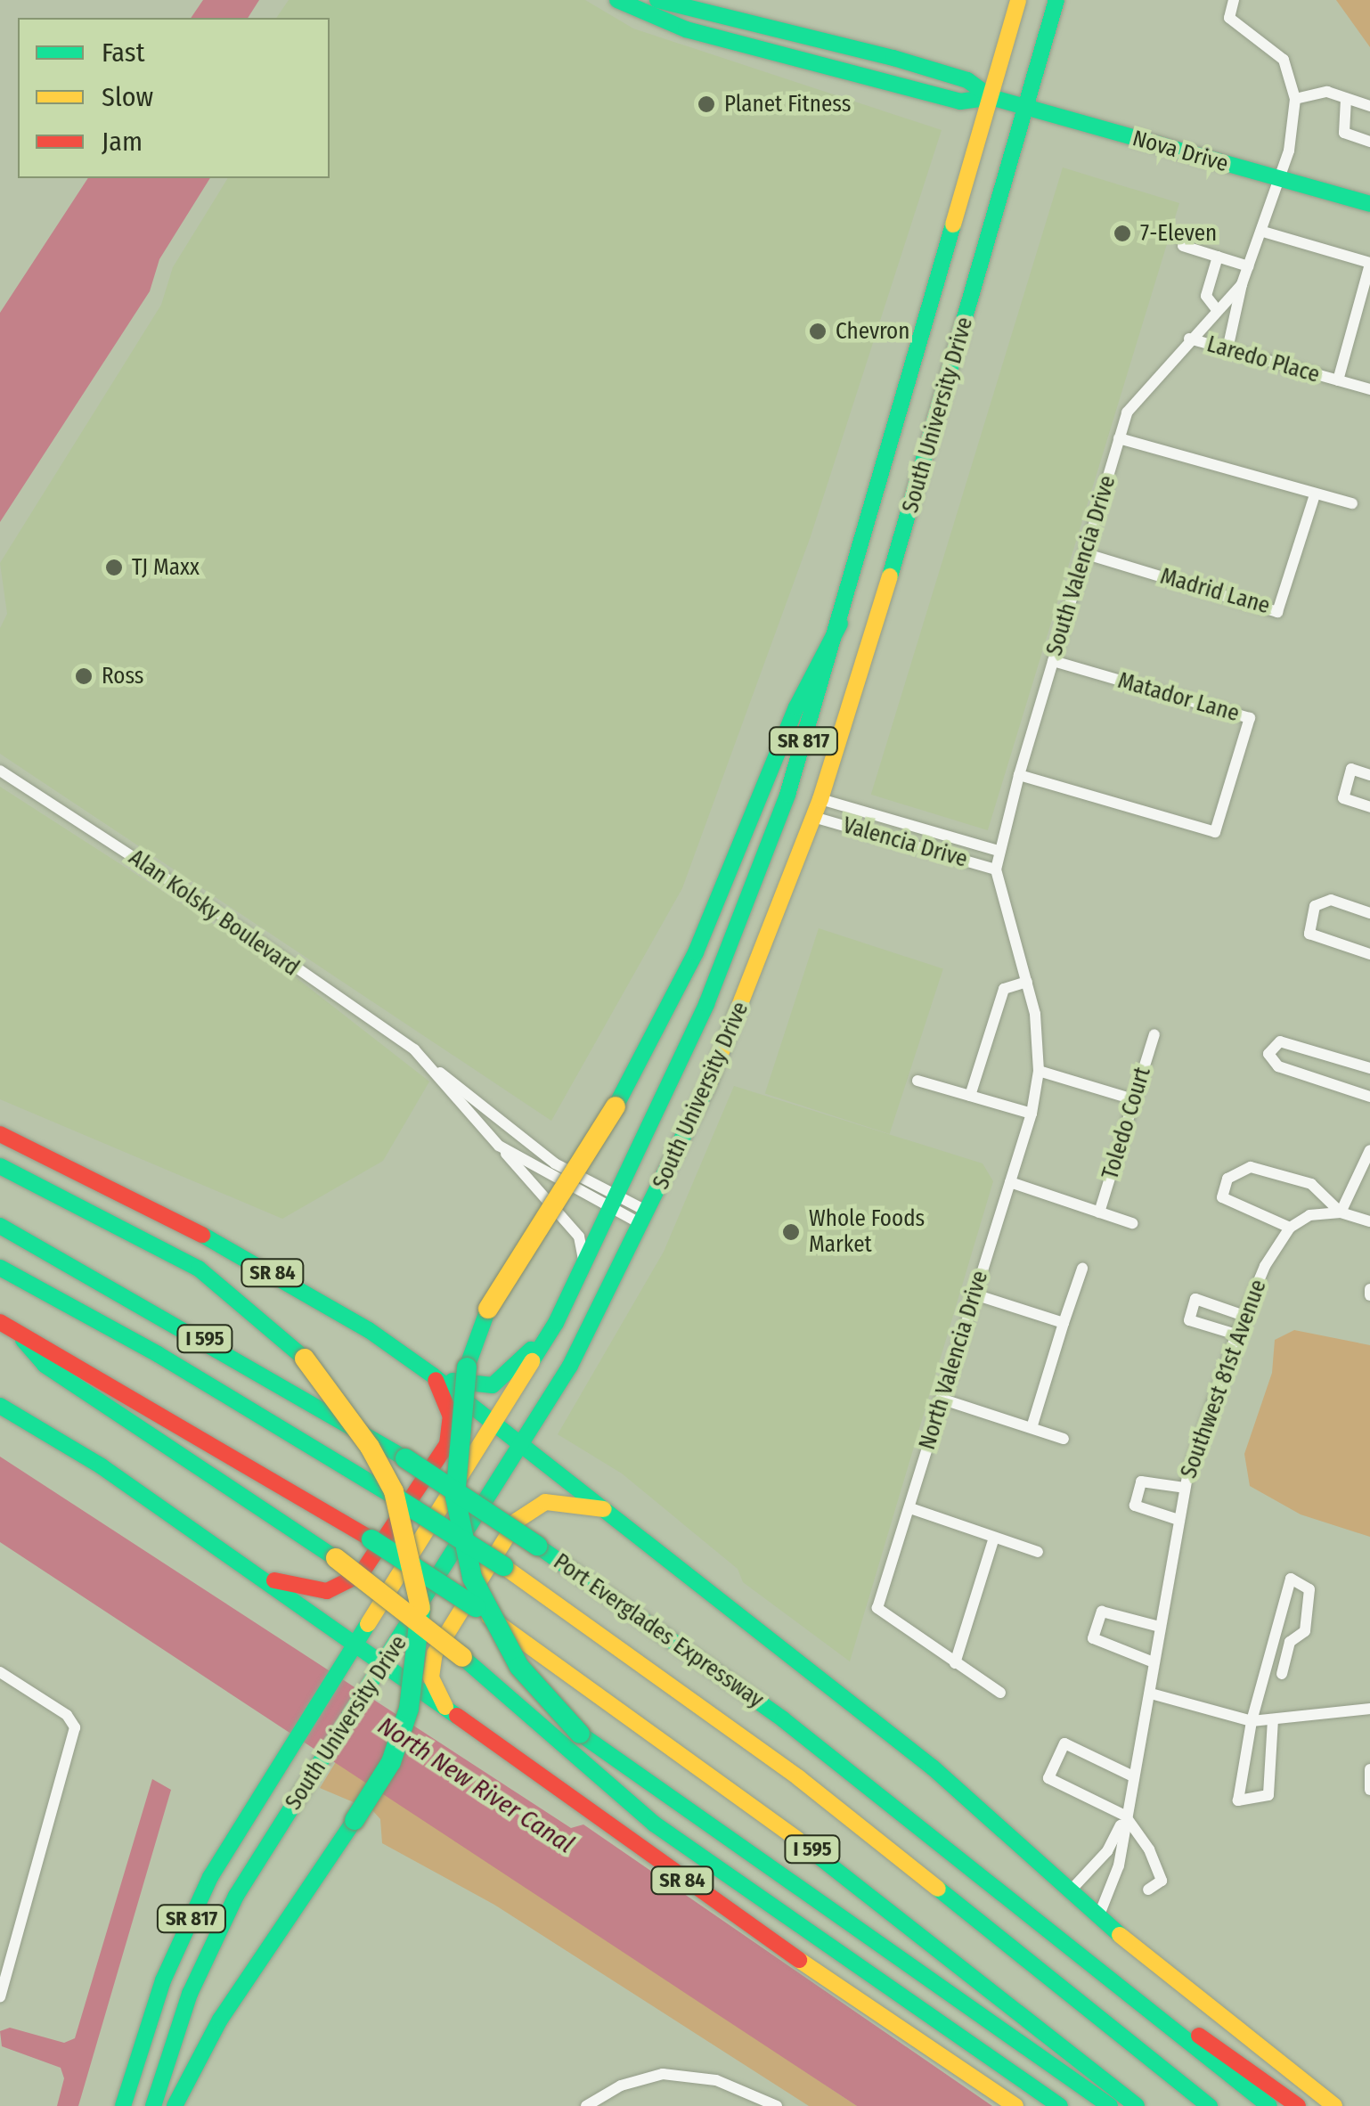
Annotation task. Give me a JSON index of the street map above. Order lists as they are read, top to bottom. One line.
{"streets":{"main road":["Nova Drive","South University Drive","SR 817","SR 84","I 595","Port Everglades Expressway"],"street":["Laredo Place","South Valencia Drive","Madrid Lane","Matador Lane","Valencia Drive","Alan Kolsky Boulevard","Toledo Court","North Valencia Drive","Southwest 81st Avenue"]},"crossings":[["Nova Drive","South University Drive"],["Nova Drive","South Valencia Drive"],["Laredo Place","South Valencia Drive"],["South University Drive","Valencia Drive"],["South University Drive","Alan Kolsky Boulevard"],["South University Drive","SR 84"],["South Valencia Drive","Madrid Lane"],["South Valencia Drive","Matador Lane"],["South Valencia Drive","Valencia Drive"],["South Valencia Drive","North Valencia Drive"],["Valencia Drive","North Valencia Drive"],["SR 84","Southwest 81st Avenue"]],"water":["North New River Canal"],"places":["Planet Fitness","7-Eleven","Chevron","TJ Maxx","Ross","Whole Foods Market"],"legend":["Fast","Slow","Jam"]}
